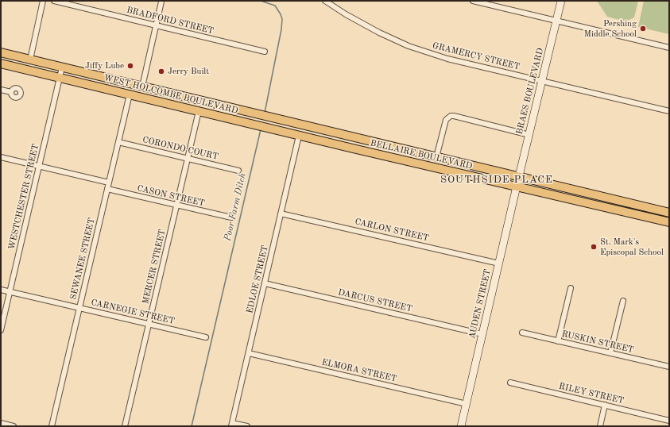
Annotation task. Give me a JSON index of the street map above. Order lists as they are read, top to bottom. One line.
{"streets":{"main road":["WEST HOLCOMBE BOULEVARD","BELLAIRE BOULEVARD"],"street":["BRADFORD STREET","GRAMERCY STREET","BRAES BOULEVARD","CORONDO COURT","CASON STREET","WESTCHESTER STREET","CARLON STREET","SEWANEE STREET","MERCER STREET","EDLOE STREET","DARCUS STREET","AUDEN STREET","CARNEGIE STREET","RUSKIN STREET","ELMORA STREET","RILEY STREET"]},"crossings":[["GRAMERCY STREET","BRAES BOULEVARD"],["BRAES BOULEVARD","BELLAIRE BOULEVARD"],["BRAES BOULEVARD","AUDEN STREET"],["WEST HOLCOMBE BOULEVARD","BELLAIRE BOULEVARD"],["WEST HOLCOMBE BOULEVARD","WESTCHESTER STREET"],["WEST HOLCOMBE BOULEVARD","SEWANEE STREET"],["WEST HOLCOMBE BOULEVARD","MERCER STREET"],["WEST HOLCOMBE BOULEVARD","EDLOE STREET"],["CORONDO COURT","SEWANEE STREET"],["CORONDO COURT","MERCER STREET"],["BELLAIRE BOULEVARD","EDLOE STREET"],["BELLAIRE BOULEVARD","AUDEN STREET"],["CASON STREET","SEWANEE STREET"],["CASON STREET","MERCER STREET"],["WESTCHESTER STREET","CARNEGIE STREET"],["CARLON STREET","EDLOE STREET"],["CARLON STREET","AUDEN STREET"],["SEWANEE STREET","CARNEGIE STREET"],["MERCER STREET","CARNEGIE STREET"],["EDLOE STREET","DARCUS STREET"],["EDLOE STREET","ELMORA STREET"],["DARCUS STREET","AUDEN STREET"],["AUDEN STREET","ELMORA STREET"]],"districts":["SOUTHSIDE PLACE"],"water":["Poor Farm Ditch"],"places":["Pershing Middle School","Jiffy Lube","Jerry Built","St. Mark's Episcopal School"]}
